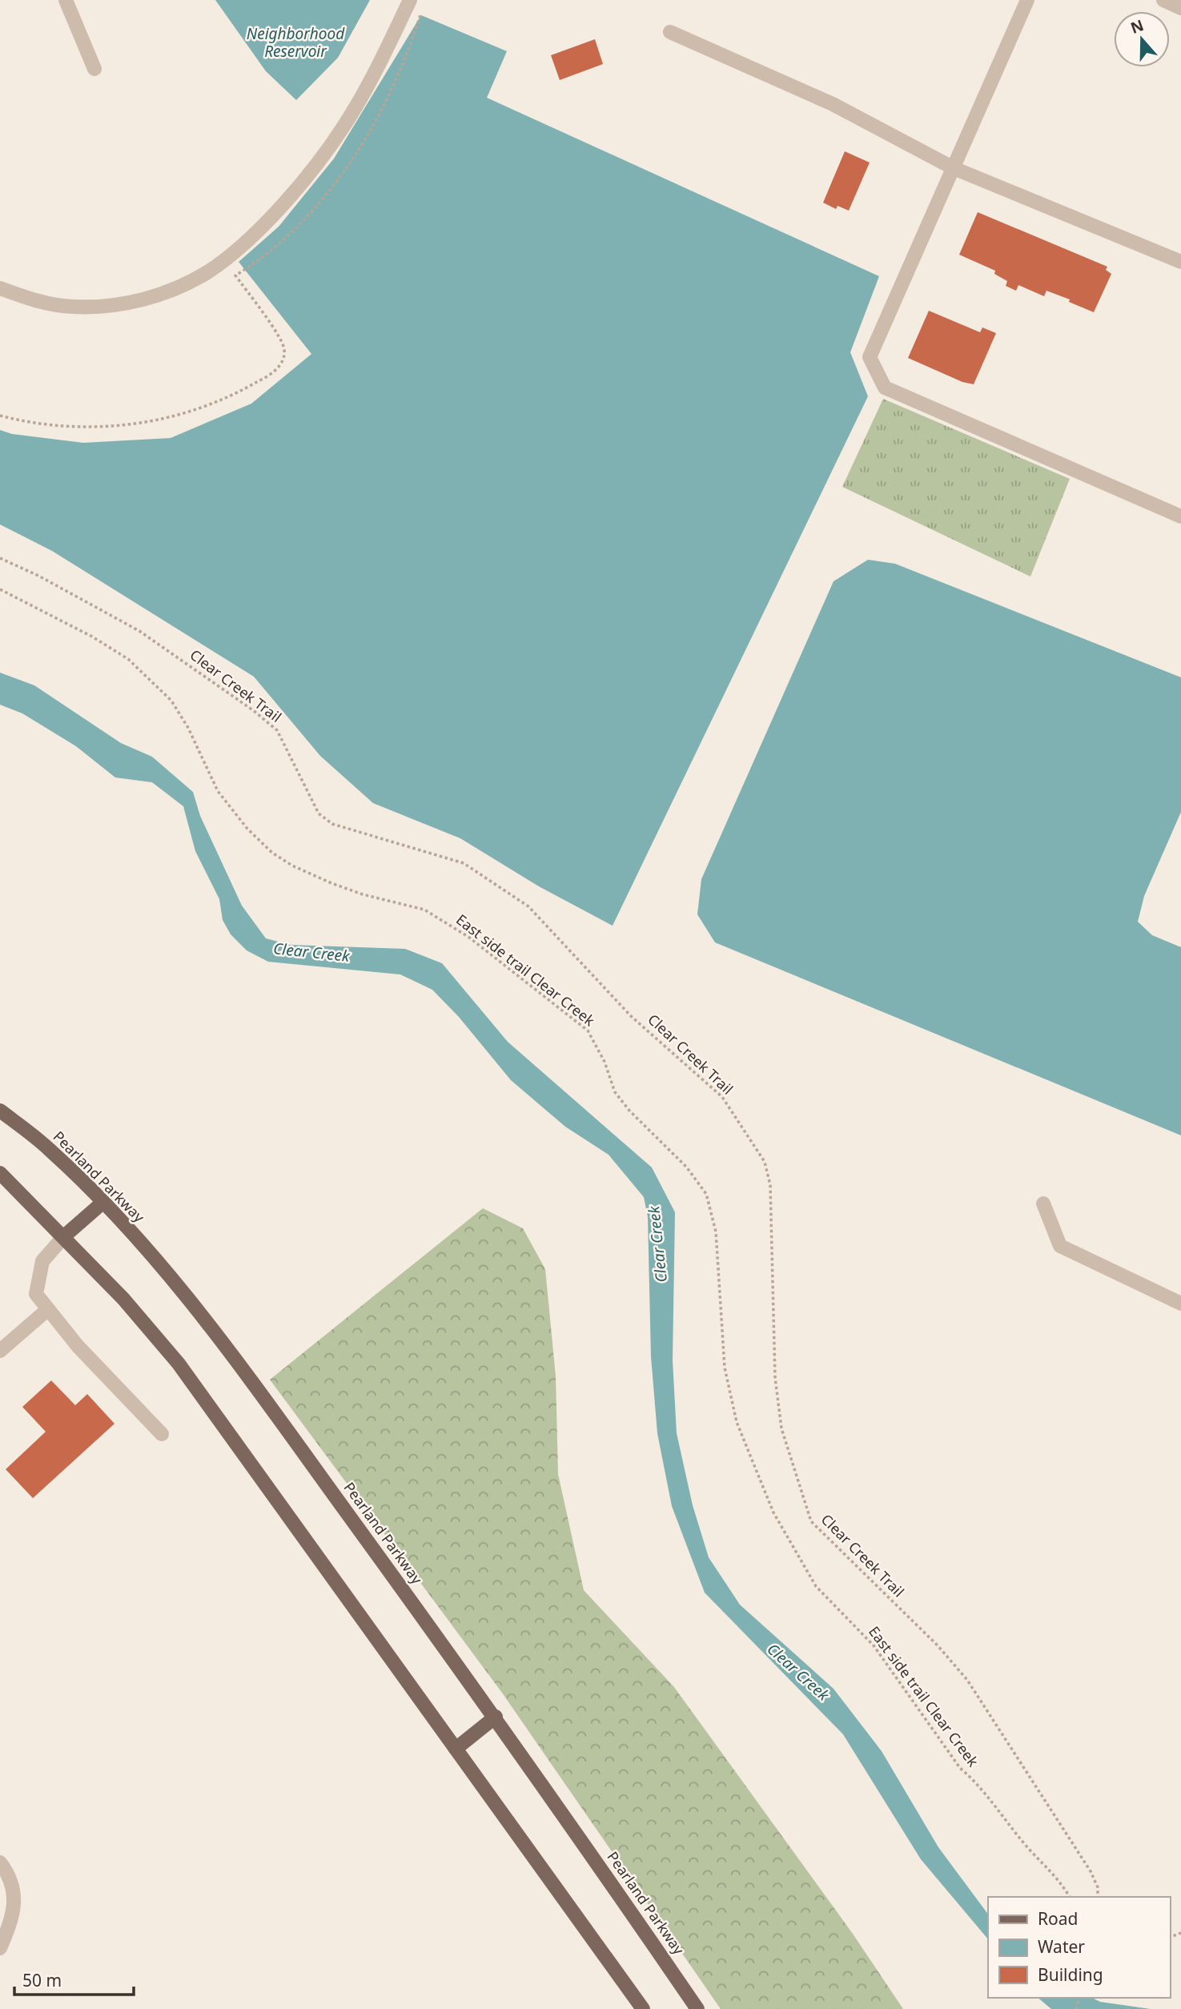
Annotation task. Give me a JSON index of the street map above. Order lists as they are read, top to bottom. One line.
{"streets":{"main road":["Pearland Parkway"],"path":["Clear Creek Trail","East side trail Clear Creek"]},"water":["Neighborhood Reservoir","Clear Creek"],"legend":["Road","Water","Building"],"scale_bar":"50 m","north":"top"}
